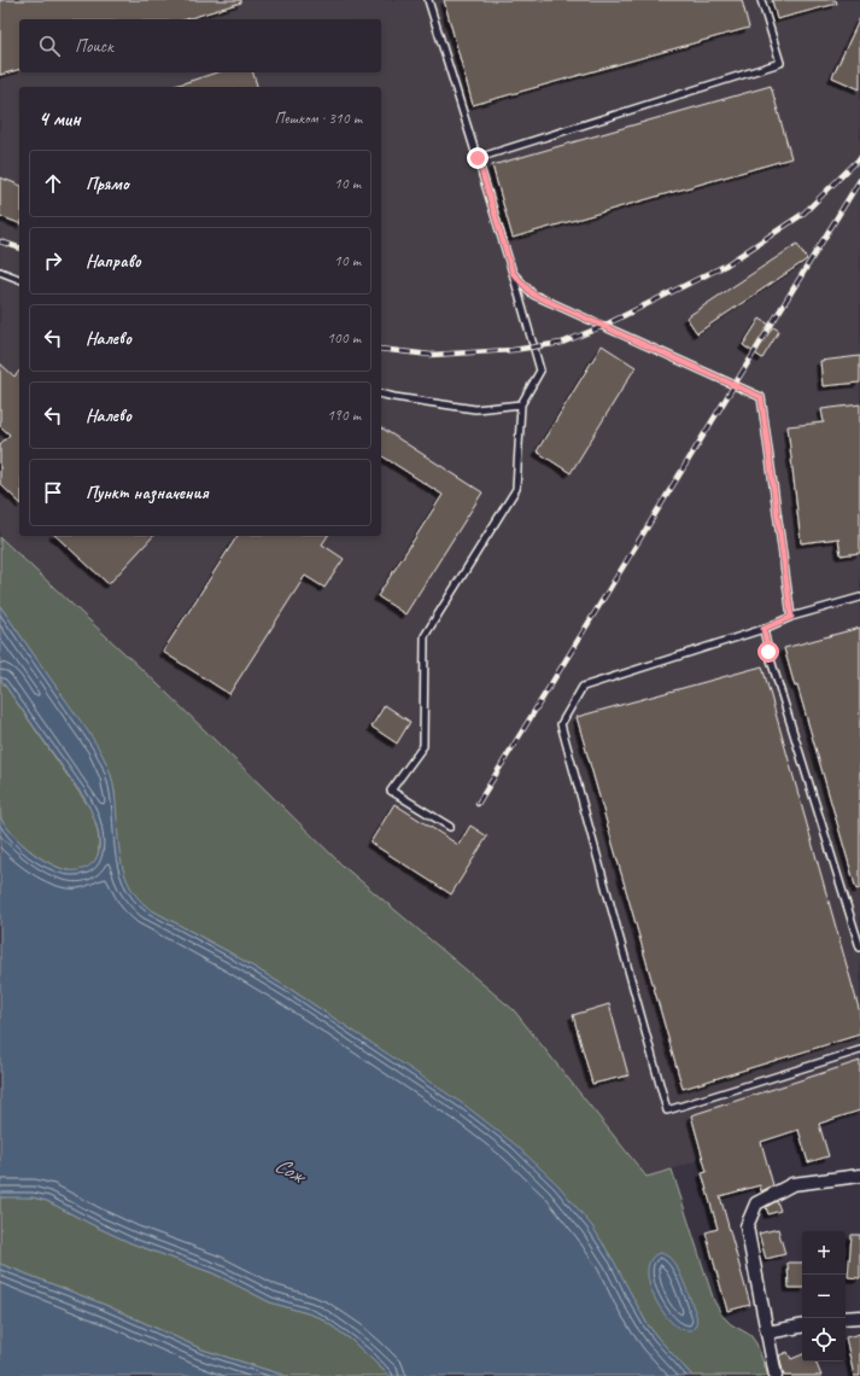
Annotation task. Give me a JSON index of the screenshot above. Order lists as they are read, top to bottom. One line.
{"water":["Сож"],"page":{"search":"Поиск","heading":["4 мин","Пешком · 310 m"],"list":[["Прямо","10 m"],["Направо","10 m"],["Налево","100 m"],["Налево","190 m"],"Пункт назначения"],"map_buttons":["+","−"]}}
